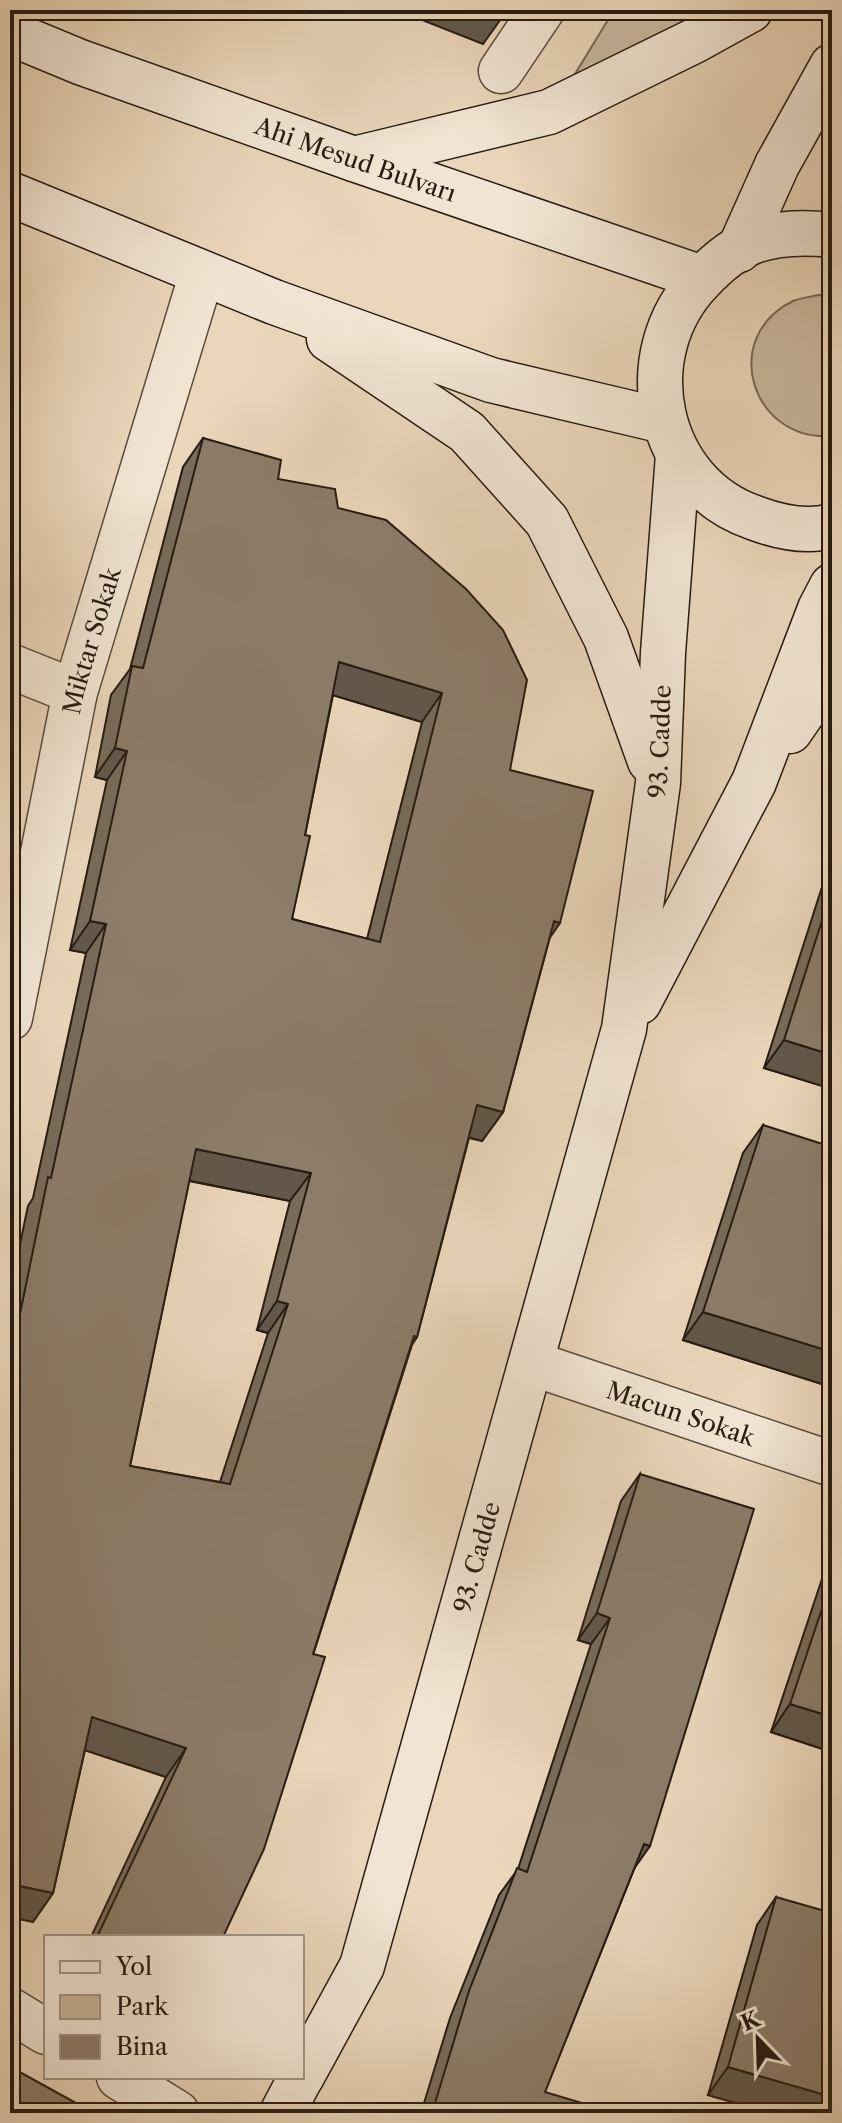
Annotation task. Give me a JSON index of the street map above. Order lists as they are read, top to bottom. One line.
{"streets":{"main road":["Ahi Mesud Bulvarı","Miktar Sokak","93. Cadde","Macun Sokak"]},"crossings":[["Ahi Mesud Bulvarı","93. Cadde"],["93. Cadde","Macun Sokak"]],"legend":["Yol","Park","Bina"],"north":"top left"}
